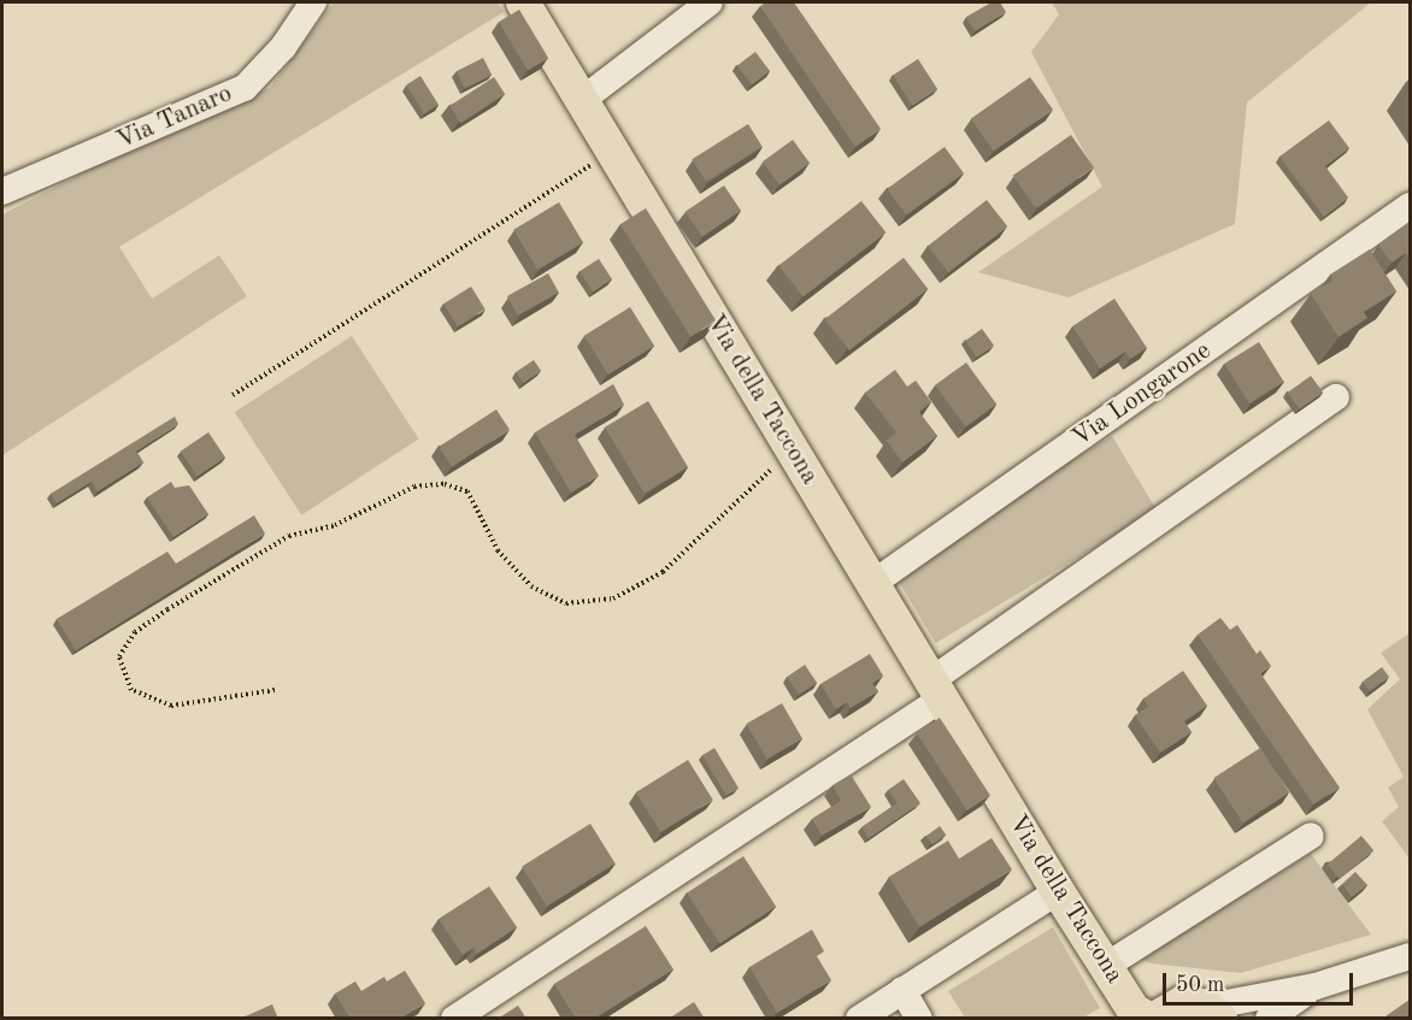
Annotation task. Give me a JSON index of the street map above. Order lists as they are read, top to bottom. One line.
{"streets":{"main road":["Via della Taccona"],"street":["Via Tanaro","Via Longarone"]},"crossings":[["Via Longarone","Via della Taccona"]],"scale_bar":"50 m"}
